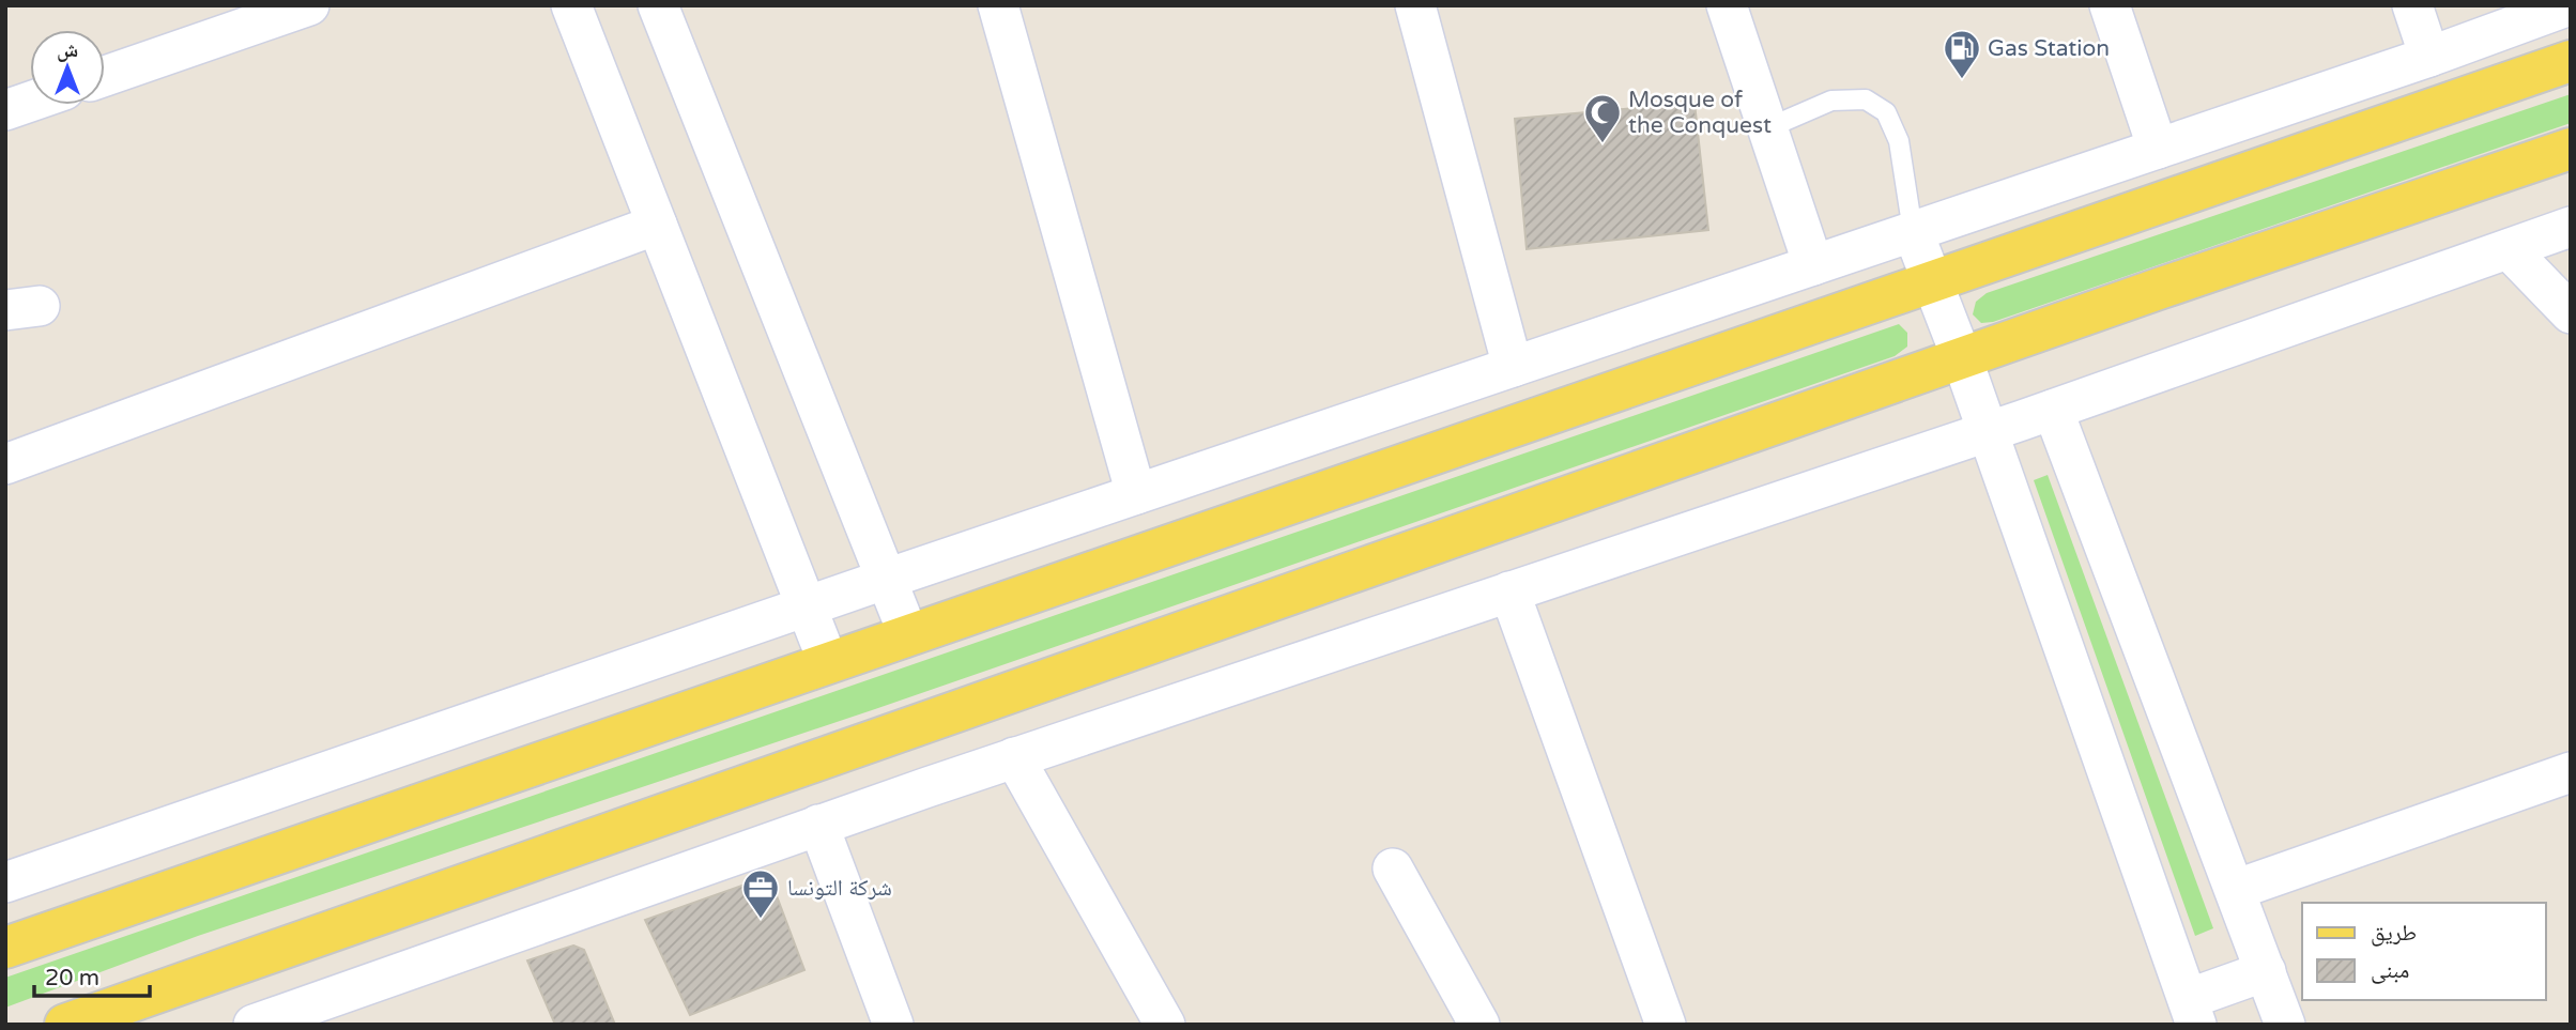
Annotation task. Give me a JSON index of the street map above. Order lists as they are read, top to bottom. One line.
{"places":{"fuel station":["Gas Station"],"mosque":["Mosque of the Conquest"],"office":["شركة التونسا"]},"legend":["طريق","مبنى"],"scale_bar":"20 m","north":"top"}
